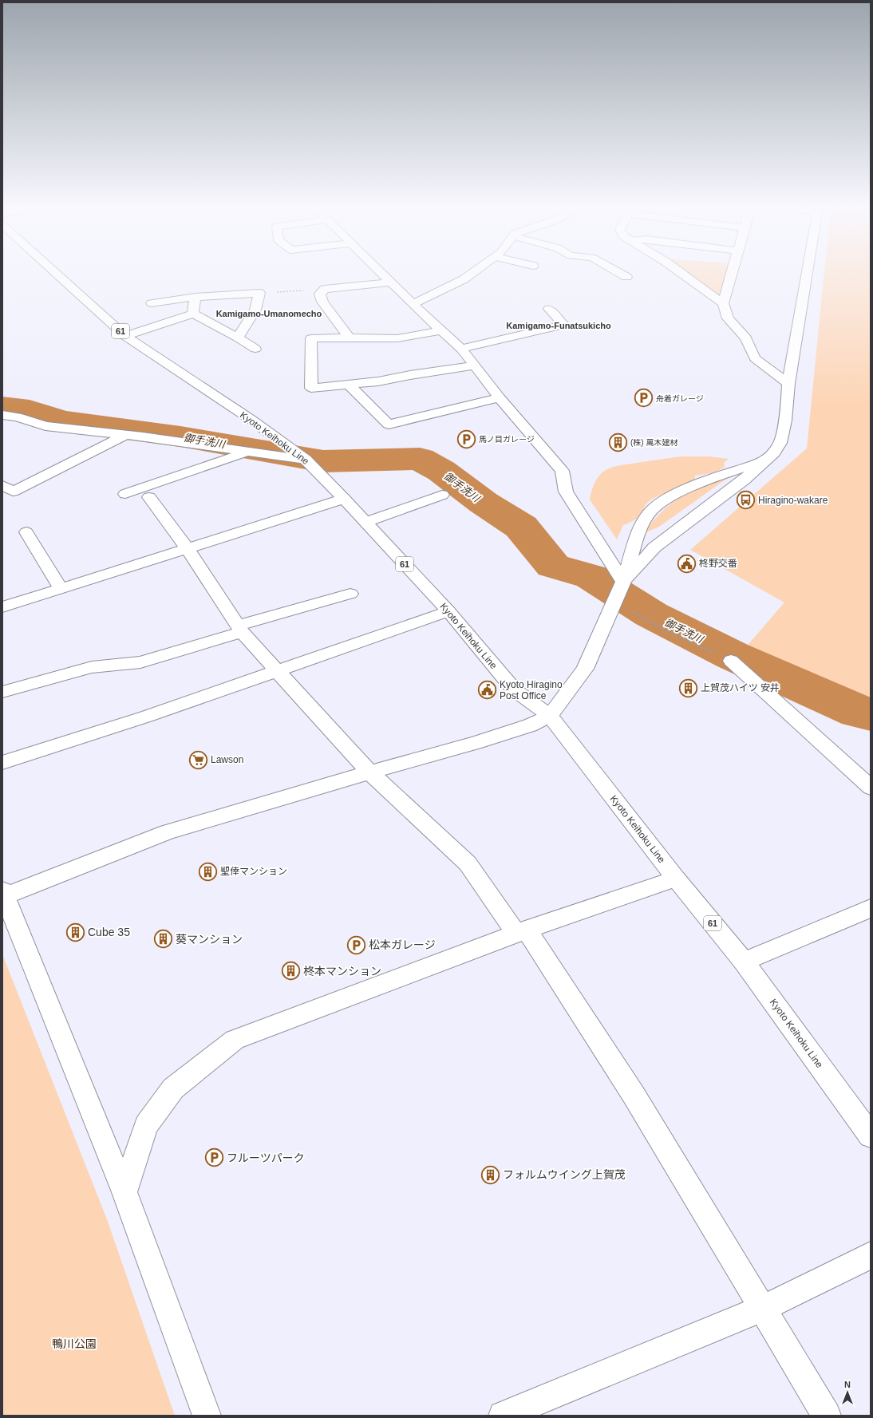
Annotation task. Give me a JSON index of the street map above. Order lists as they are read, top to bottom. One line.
{"streets":{"street":["61","Kyoto Keihoku Line"]},"districts":["Kamigamo-Umanomecho","Kamigamo-Funatsukicho"],"water":["御手洗川"],"parks":["鴨川公園"],"places":{"parking":["舟着ガレージ","馬ノ目ガレージ","松本ガレージ","フルーツパーク"],"building":["(株) 萬木建材","上賀茂ハイツ 安井","聖倖マンション","Cube 35","葵マンション","柊本マンション","フォルムウイング上賀茂"],"bus stop":["Hiragino-wakare"],"public building":["柊野交番","Kyoto Hiragino Post Office"],"supermarket":["Lawson"]},"north":"top"}
